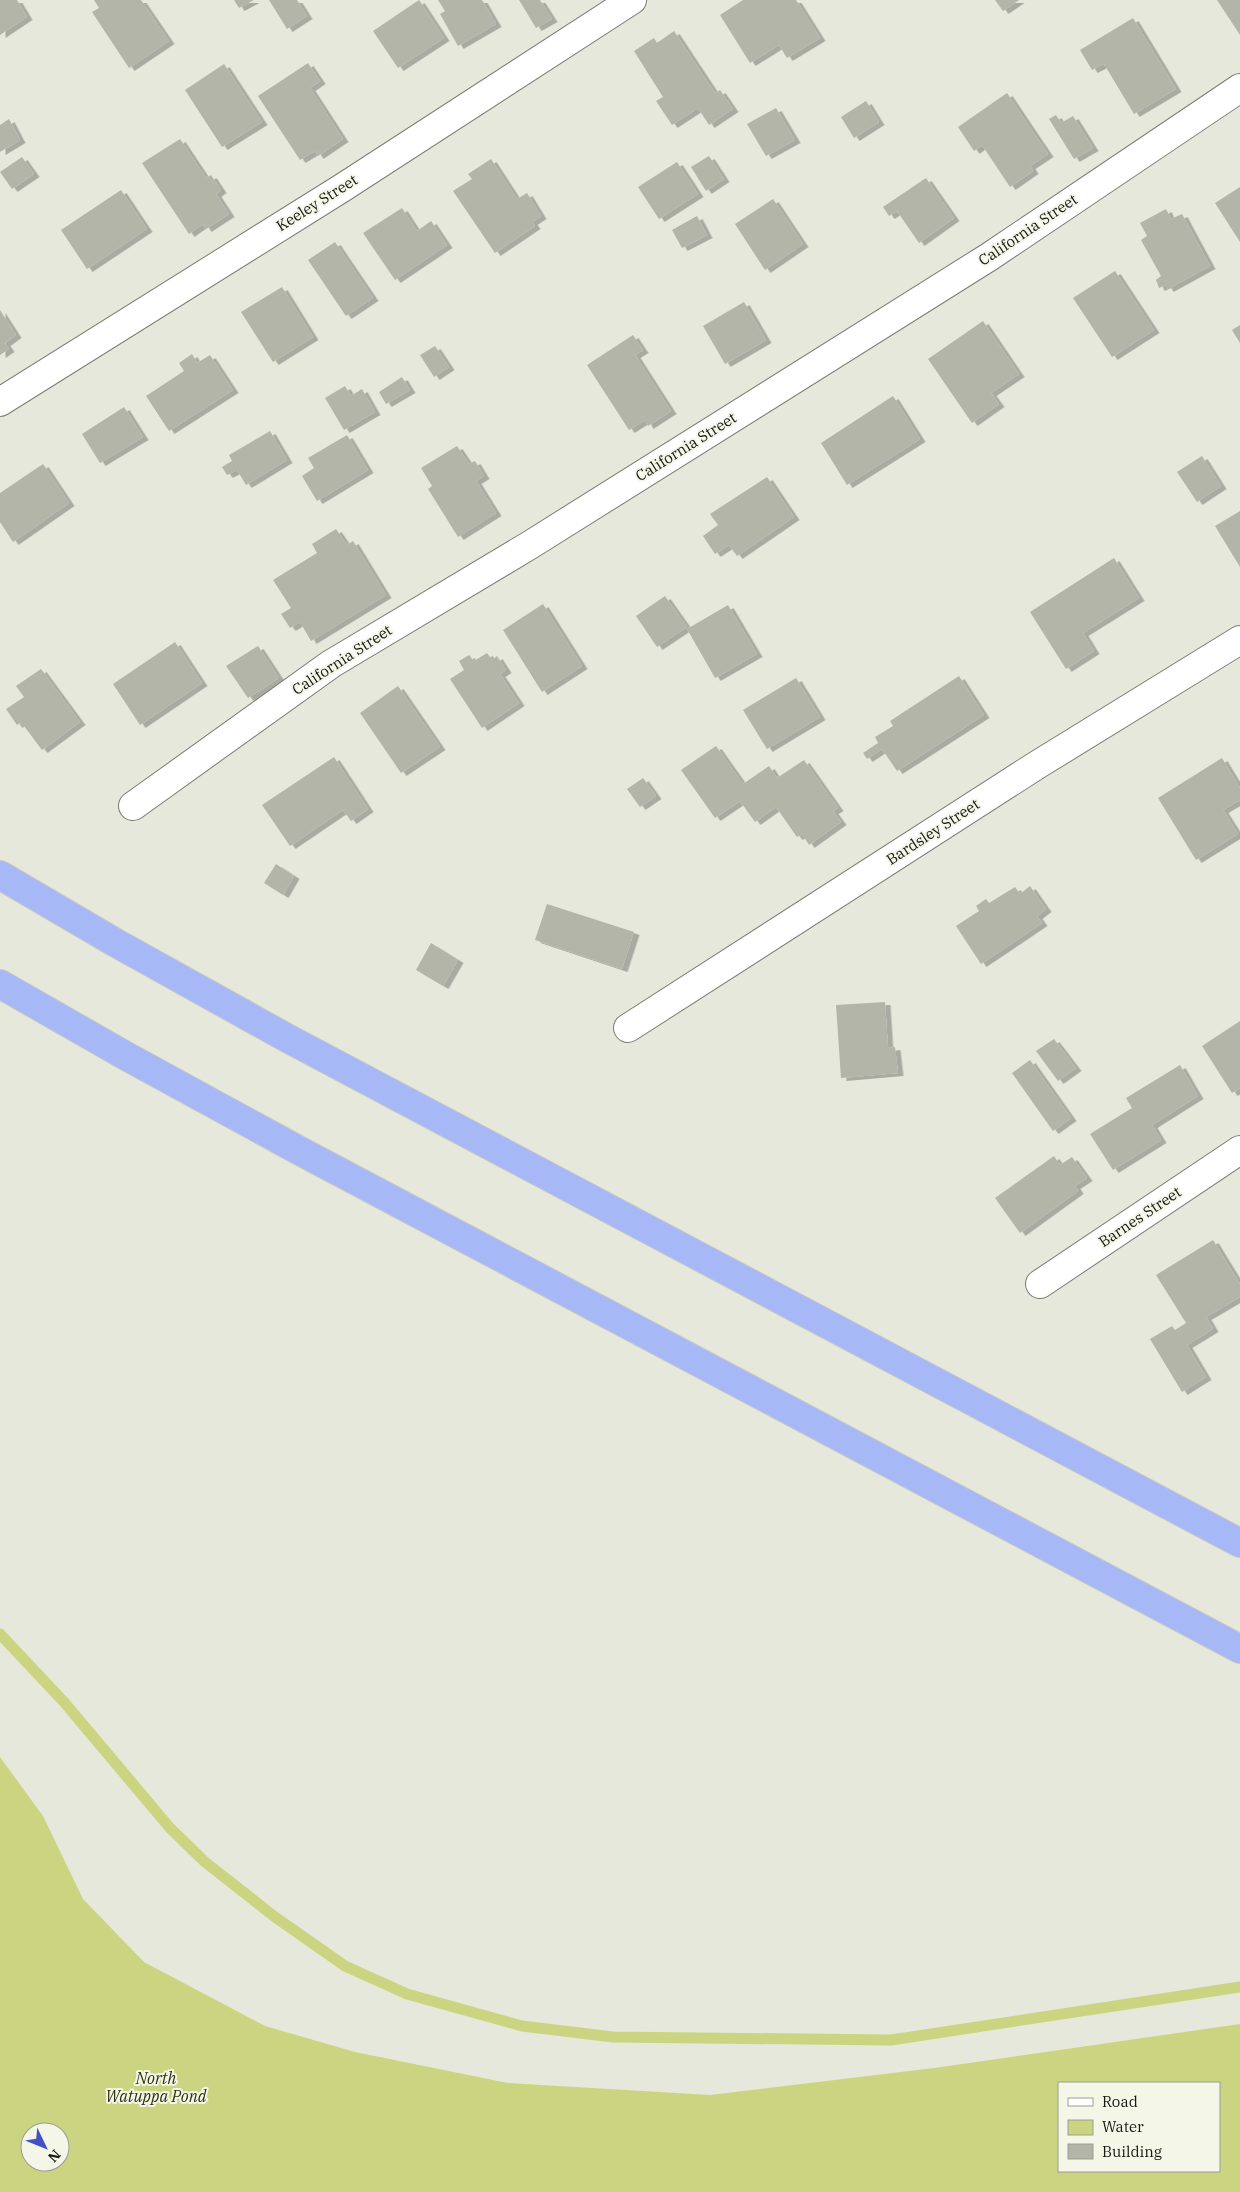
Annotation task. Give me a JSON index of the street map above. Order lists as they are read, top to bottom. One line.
{"streets":{"street":["Keeley Street","California Street","Bardsley Street","Barnes Street"]},"water":["North Watuppa Pond"],"legend":["Road","Water","Building"],"north":"bottom right"}
